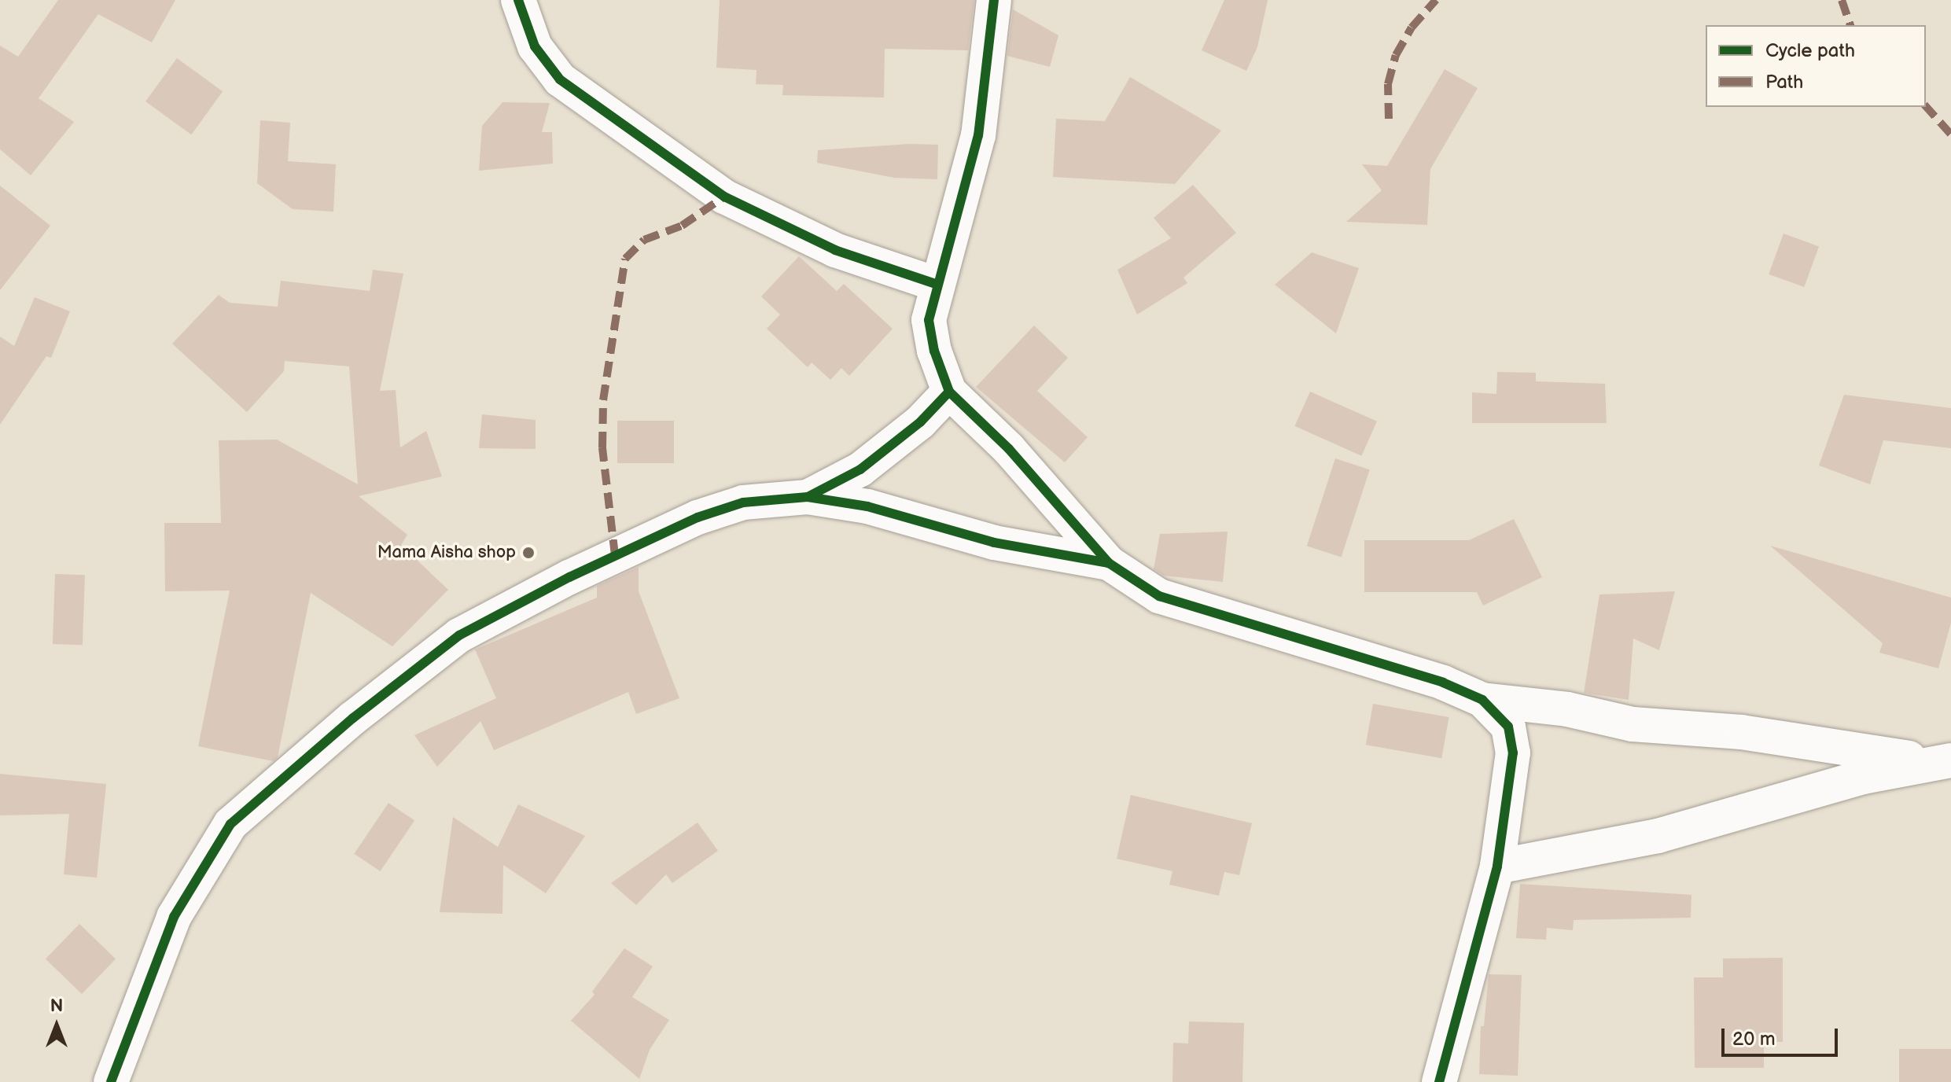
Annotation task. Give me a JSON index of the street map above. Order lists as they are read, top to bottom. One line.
{"places":["Mama Aisha shop"],"legend":["Cycle path","Path"],"scale_bar":"20 m","north":"top"}
